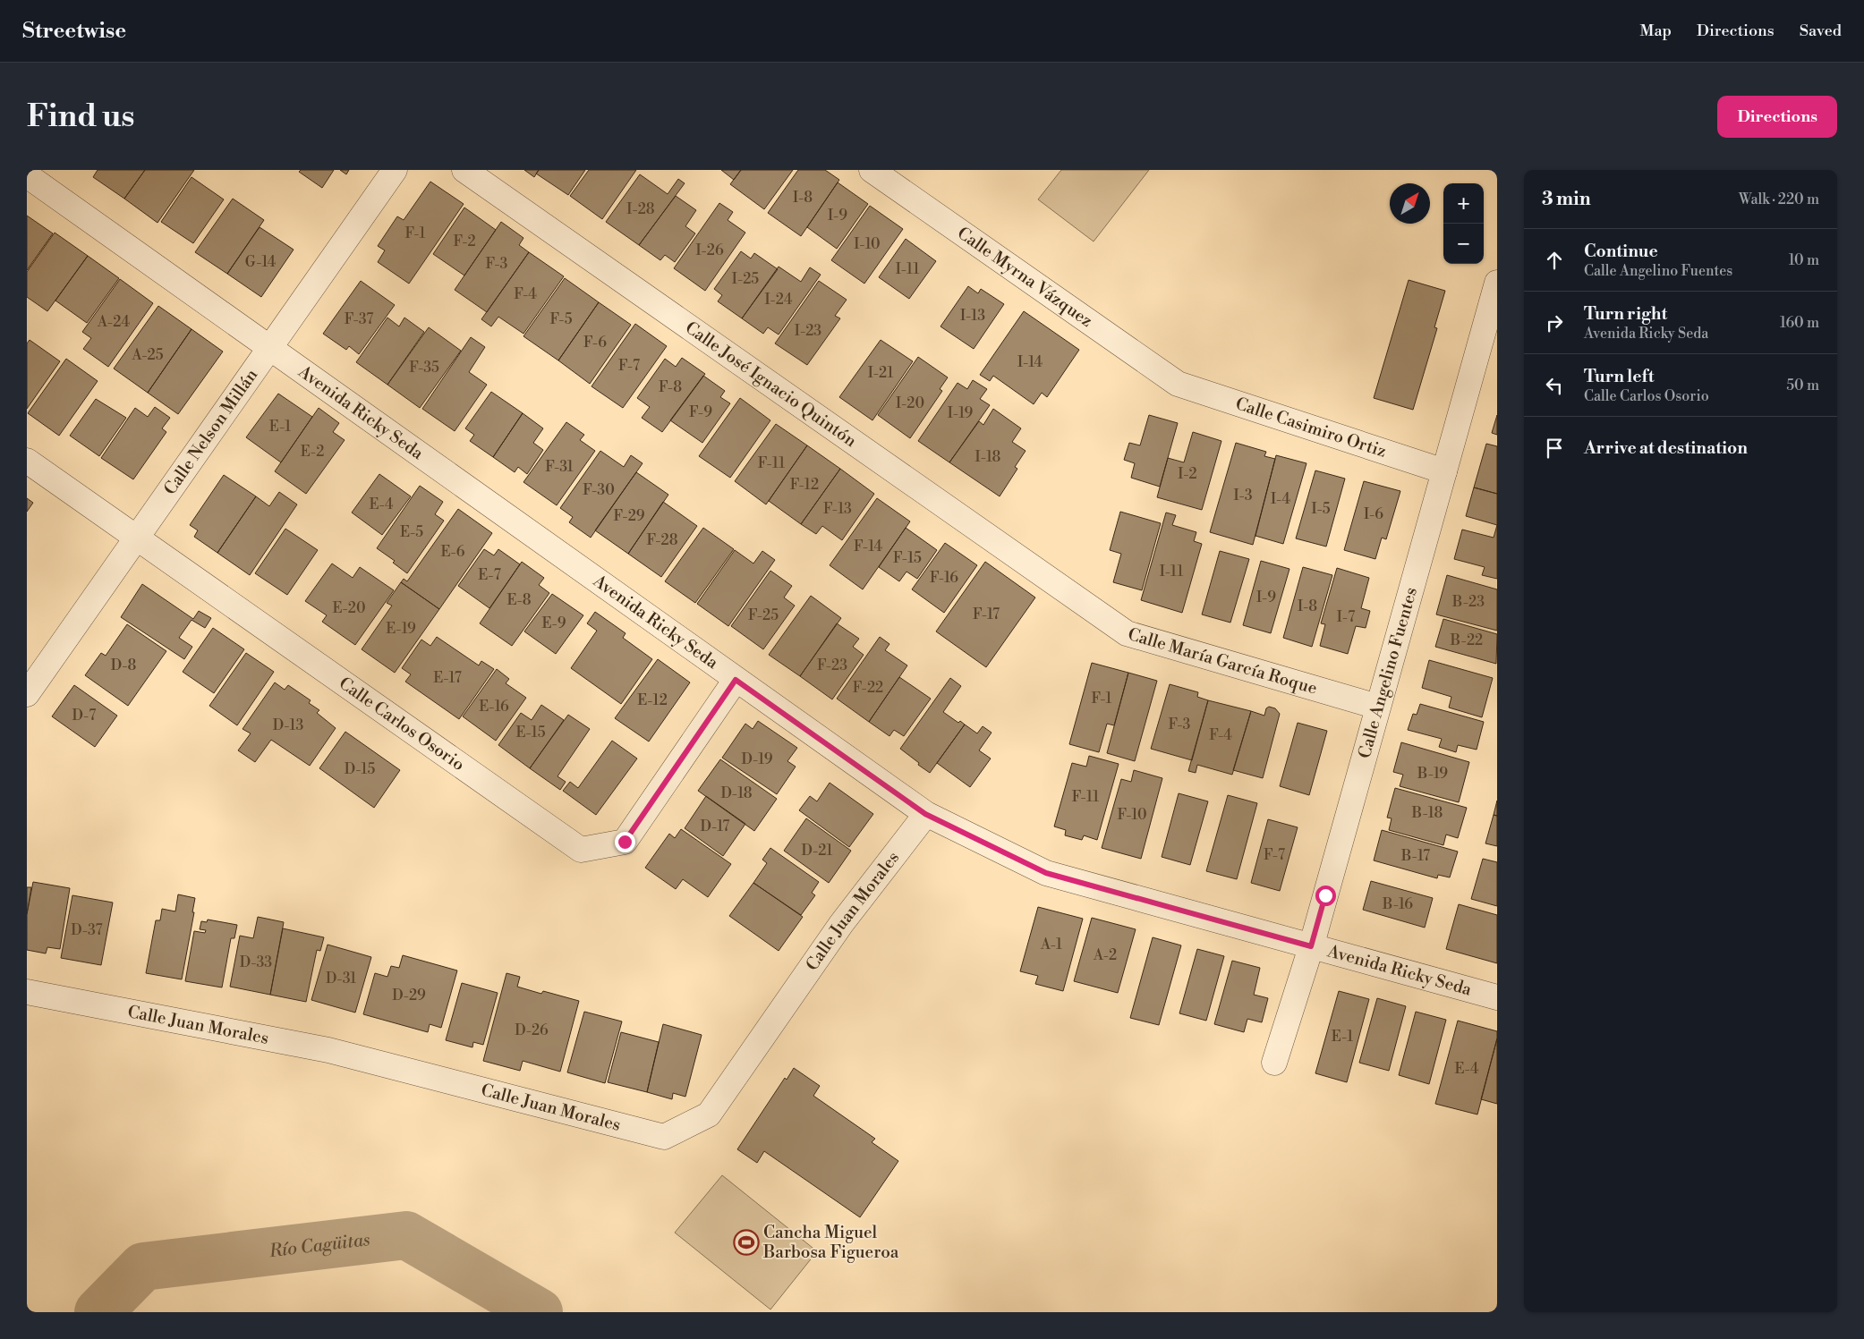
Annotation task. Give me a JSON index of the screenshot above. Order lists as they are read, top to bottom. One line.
{"streets":{"street":["Calle Myrna Vázquez","Calle José Ignacio Quintón","Avenida Ricky Seda","Calle Casimiro Ortiz","Calle Nelson Millán","Calle María García Roque","Calle Angelino Fuentes","Calle Carlos Osorio","Calle Juan Morales"]},"crossings":[["Calle Myrna Vázquez","Calle Casimiro Ortiz"],["Calle José Ignacio Quintón","Calle María García Roque"],["Avenida Ricky Seda","Calle Nelson Millán"],["Avenida Ricky Seda","Calle Angelino Fuentes"],["Avenida Ricky Seda","Calle Carlos Osorio"],["Avenida Ricky Seda","Calle Juan Morales"],["Calle Casimiro Ortiz","Calle Angelino Fuentes"],["Calle Nelson Millán","Calle Carlos Osorio"],["Calle María García Roque","Calle Angelino Fuentes"]],"water":["Río Cagüitas"],"places":{"sports":["Cancha Miguel Barbosa Figueroa"]},"house_numbers":["I-8","I-28","I-9","F-1","F-2","I-10","I-26","G-14","F-3","I-11","I-25","F-4","I-24","I-13","F-37","F-5","A-24","I-23","F-6","A-25","I-14","F-7","F-35","I-21","F-8","I-20","F-9","I-19","E-1","E-2","I-18","F-11","F-31","I-2","F-12","F-30","I-3","I-4","E-4","F-13","I-5","I-6","F-29","E-5","F-28","F-14","E-6","F-15","I-11","E-7","F-16","I-9","E-8","B-23","I-8","E-20","F-17","F-25","I-7","E-9","E-19","B-22","D-8","F-23","E-17","F-22","F-1","E-12","E-16","D-7","F-3","D-13","E-15","F-4","D-19","D-15","B-19","D-18","F-11","B-18","F-10","D-17","D-21","F-7","B-17","B-16","D-37","A-1","A-2","D-33","D-31","D-29","D-26","E-1","E-4"],"north":"top right","page":{"header":"Streetwise","nav":["Map","Directions","Saved"],"buttons":"Directions","title":"Find us","heading":["3 min","Walk · 220 m"],"map_buttons":["+","−"],"list":[["Continue","Calle Angelino Fuentes","10 m"],["Turn right","Avenida Ricky Seda","160 m"],["Turn left","Calle Carlos Osorio","50 m"],"Arrive at destination"]}}
